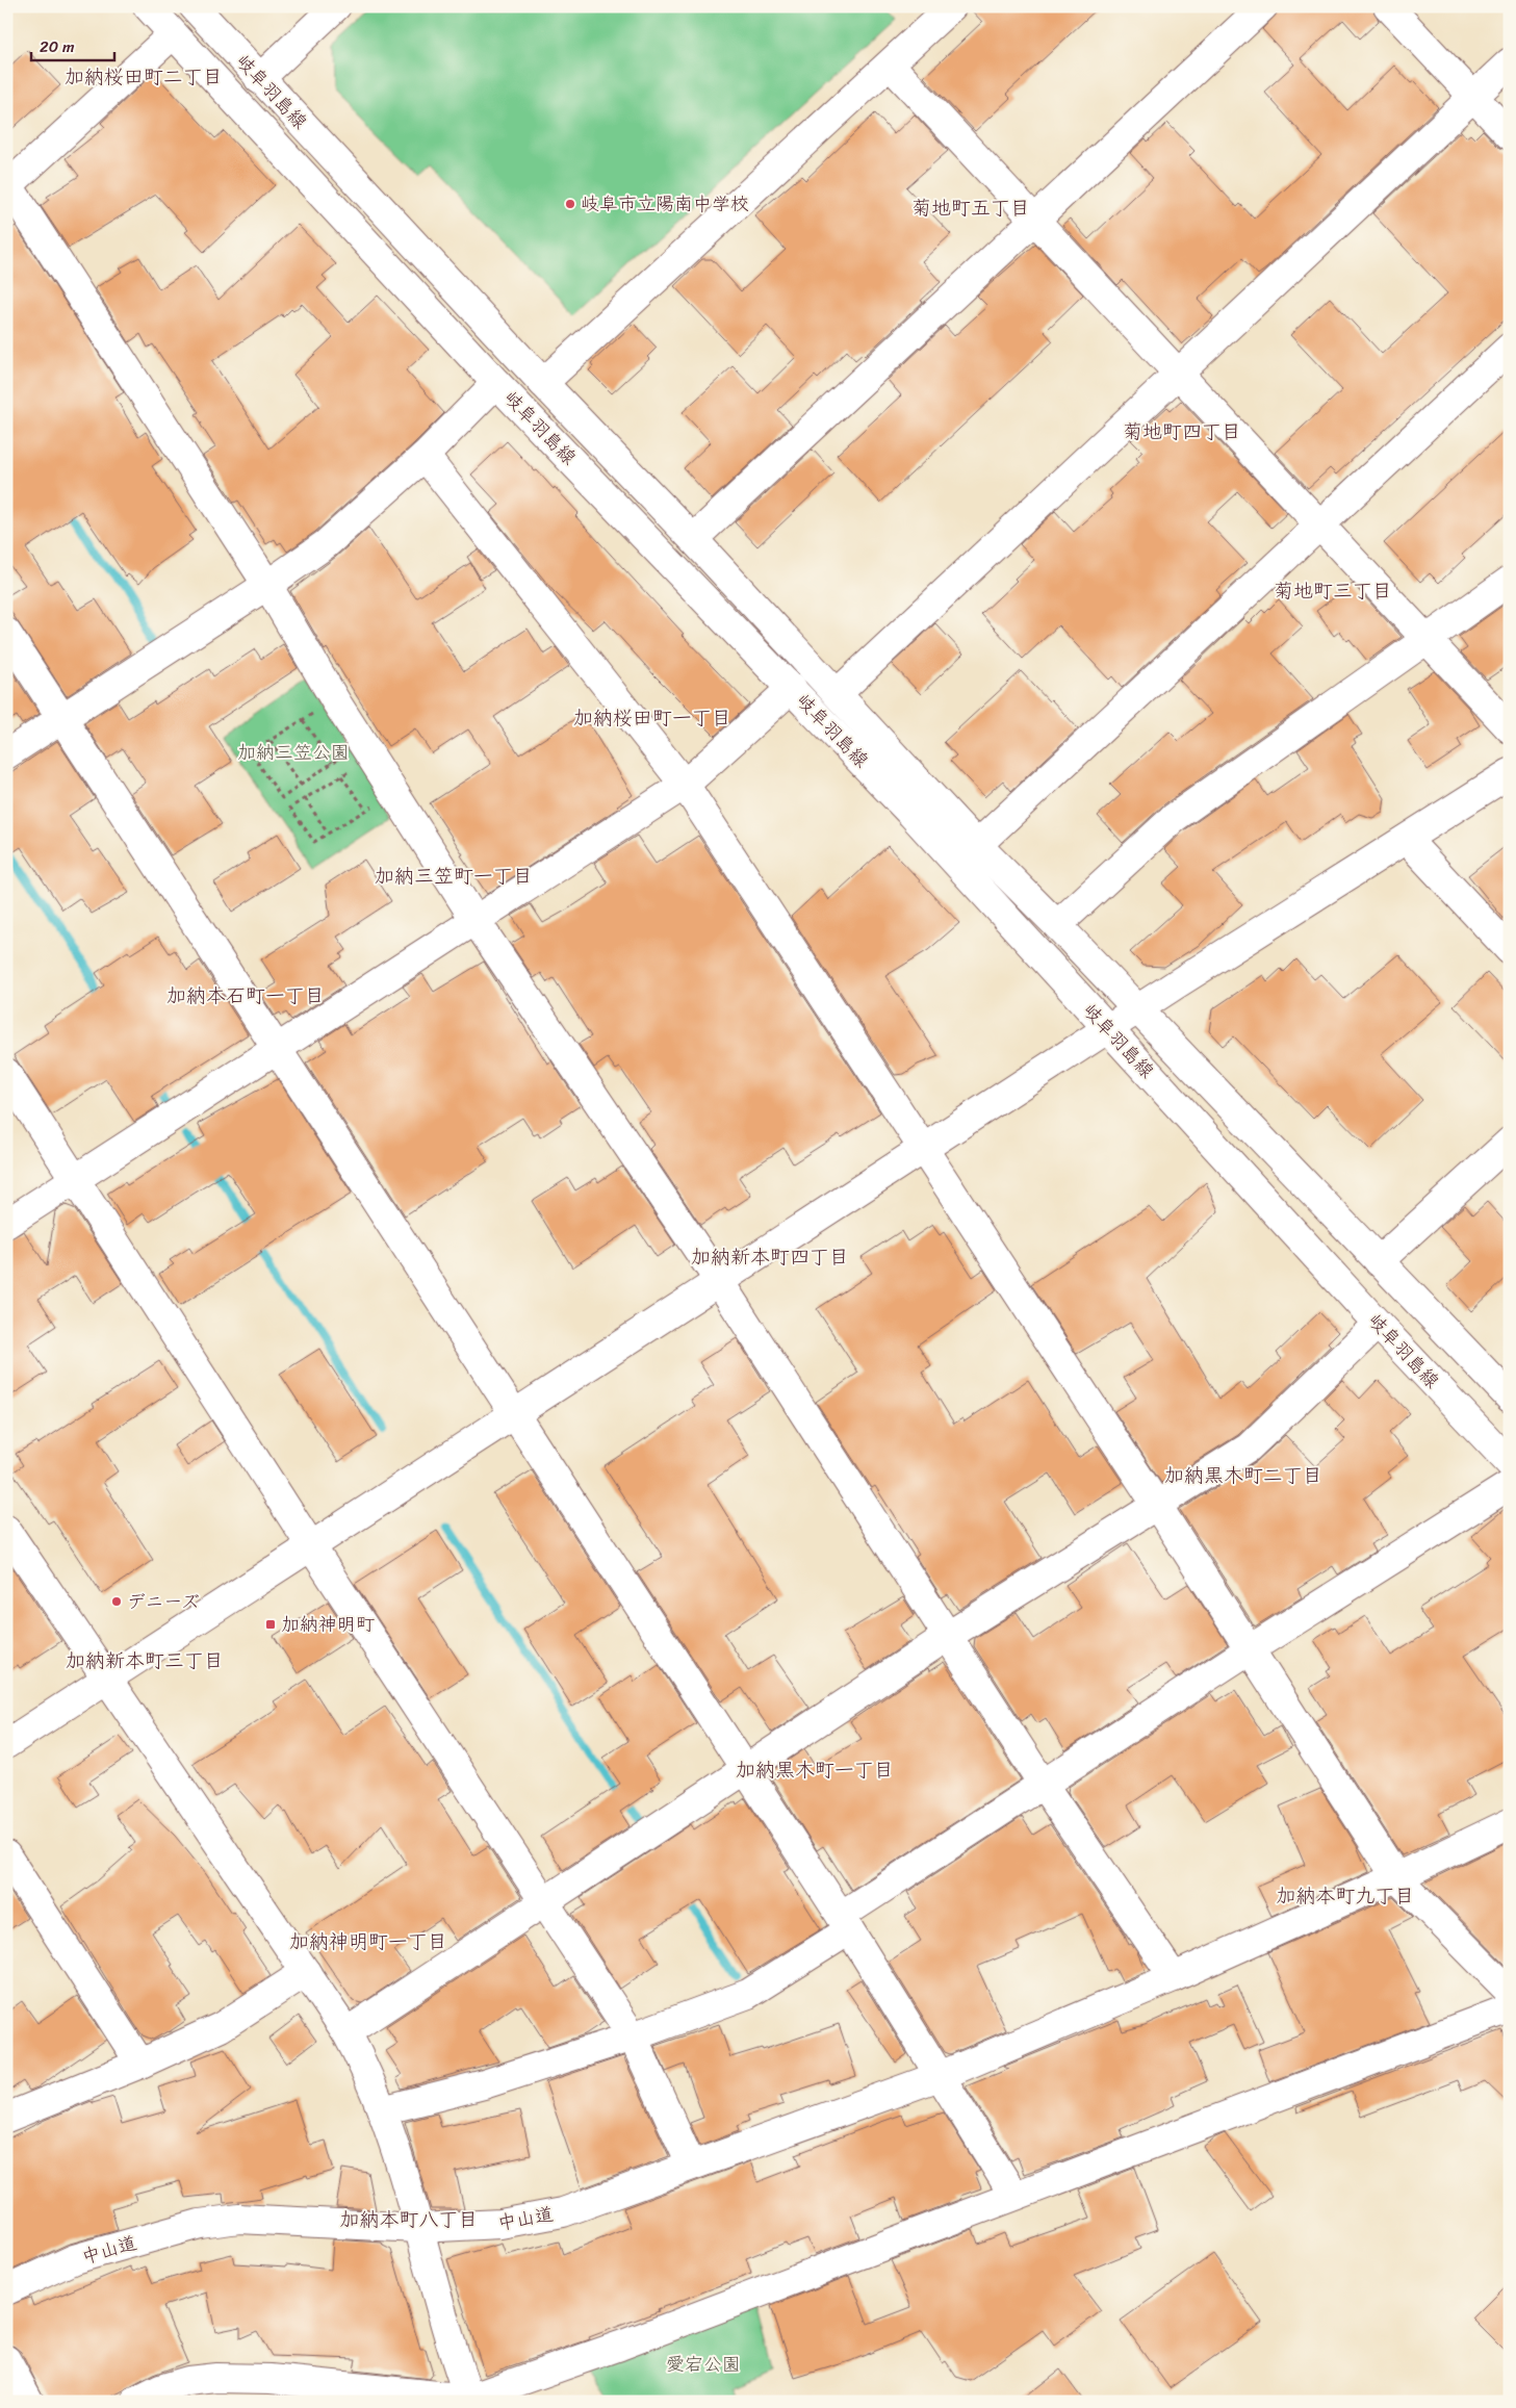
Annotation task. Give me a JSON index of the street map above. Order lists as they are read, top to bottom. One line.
{"streets":{"street":["岐阜羽島線","中山道"]},"districts":["加納桜田町二丁目","菊地町五丁目","菊地町四丁目","菊地町三丁目","加納桜田町一丁目","加納三笠町一丁目","加納本石町一丁目","加納新本町四丁目","加納黒木町二丁目","加納新本町三丁目","加納黒木町一丁目","加納本町九丁目","加納神明町一丁目","加納本町八丁目"],"parks":["加納三笠公園","愛宕公園"],"places":{"other":["岐阜市立陽南中学校","デニーズ"],"transit":["加納神明町"]},"scale_bar":"20 m"}
